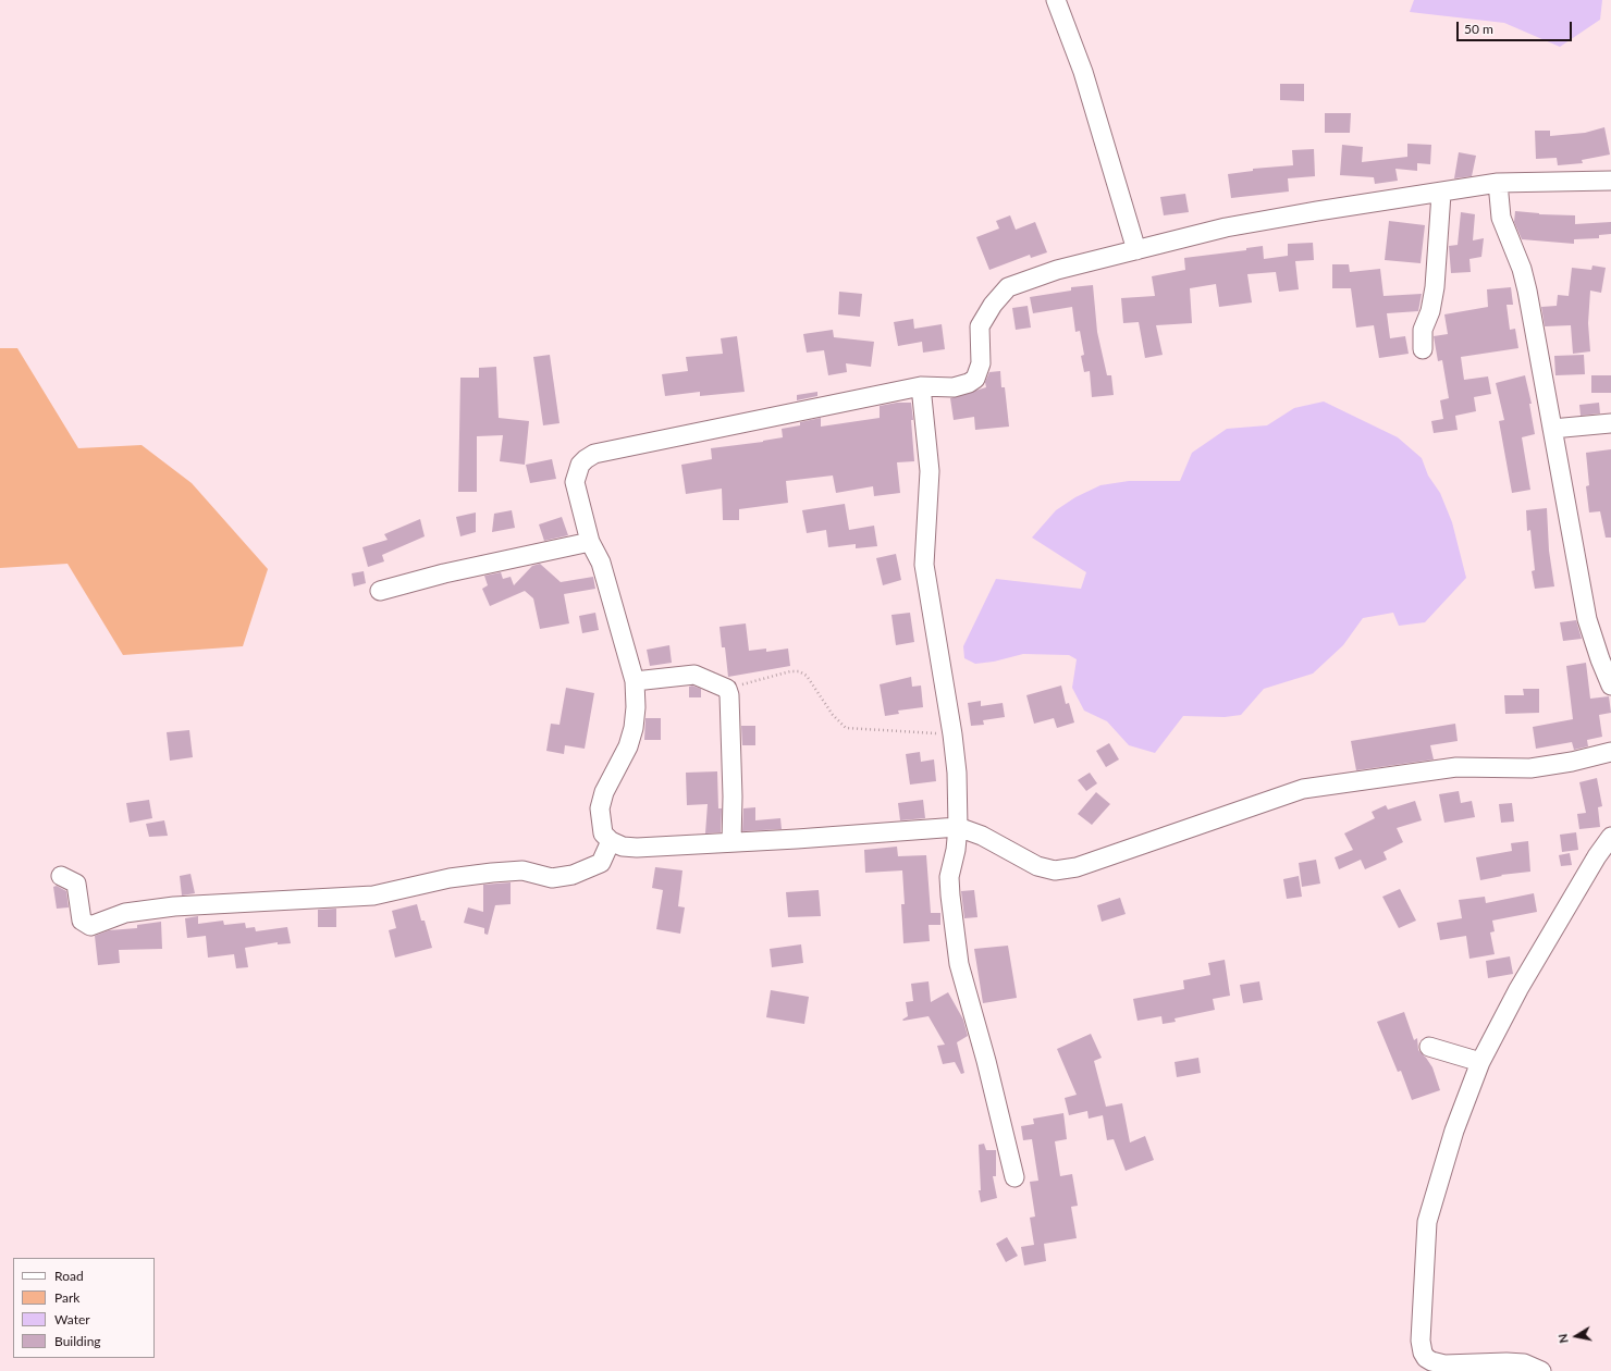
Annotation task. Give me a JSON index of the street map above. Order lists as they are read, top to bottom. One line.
{"legend":["Road","Park","Water","Building"],"scale_bar":"50 m","north":"left"}
